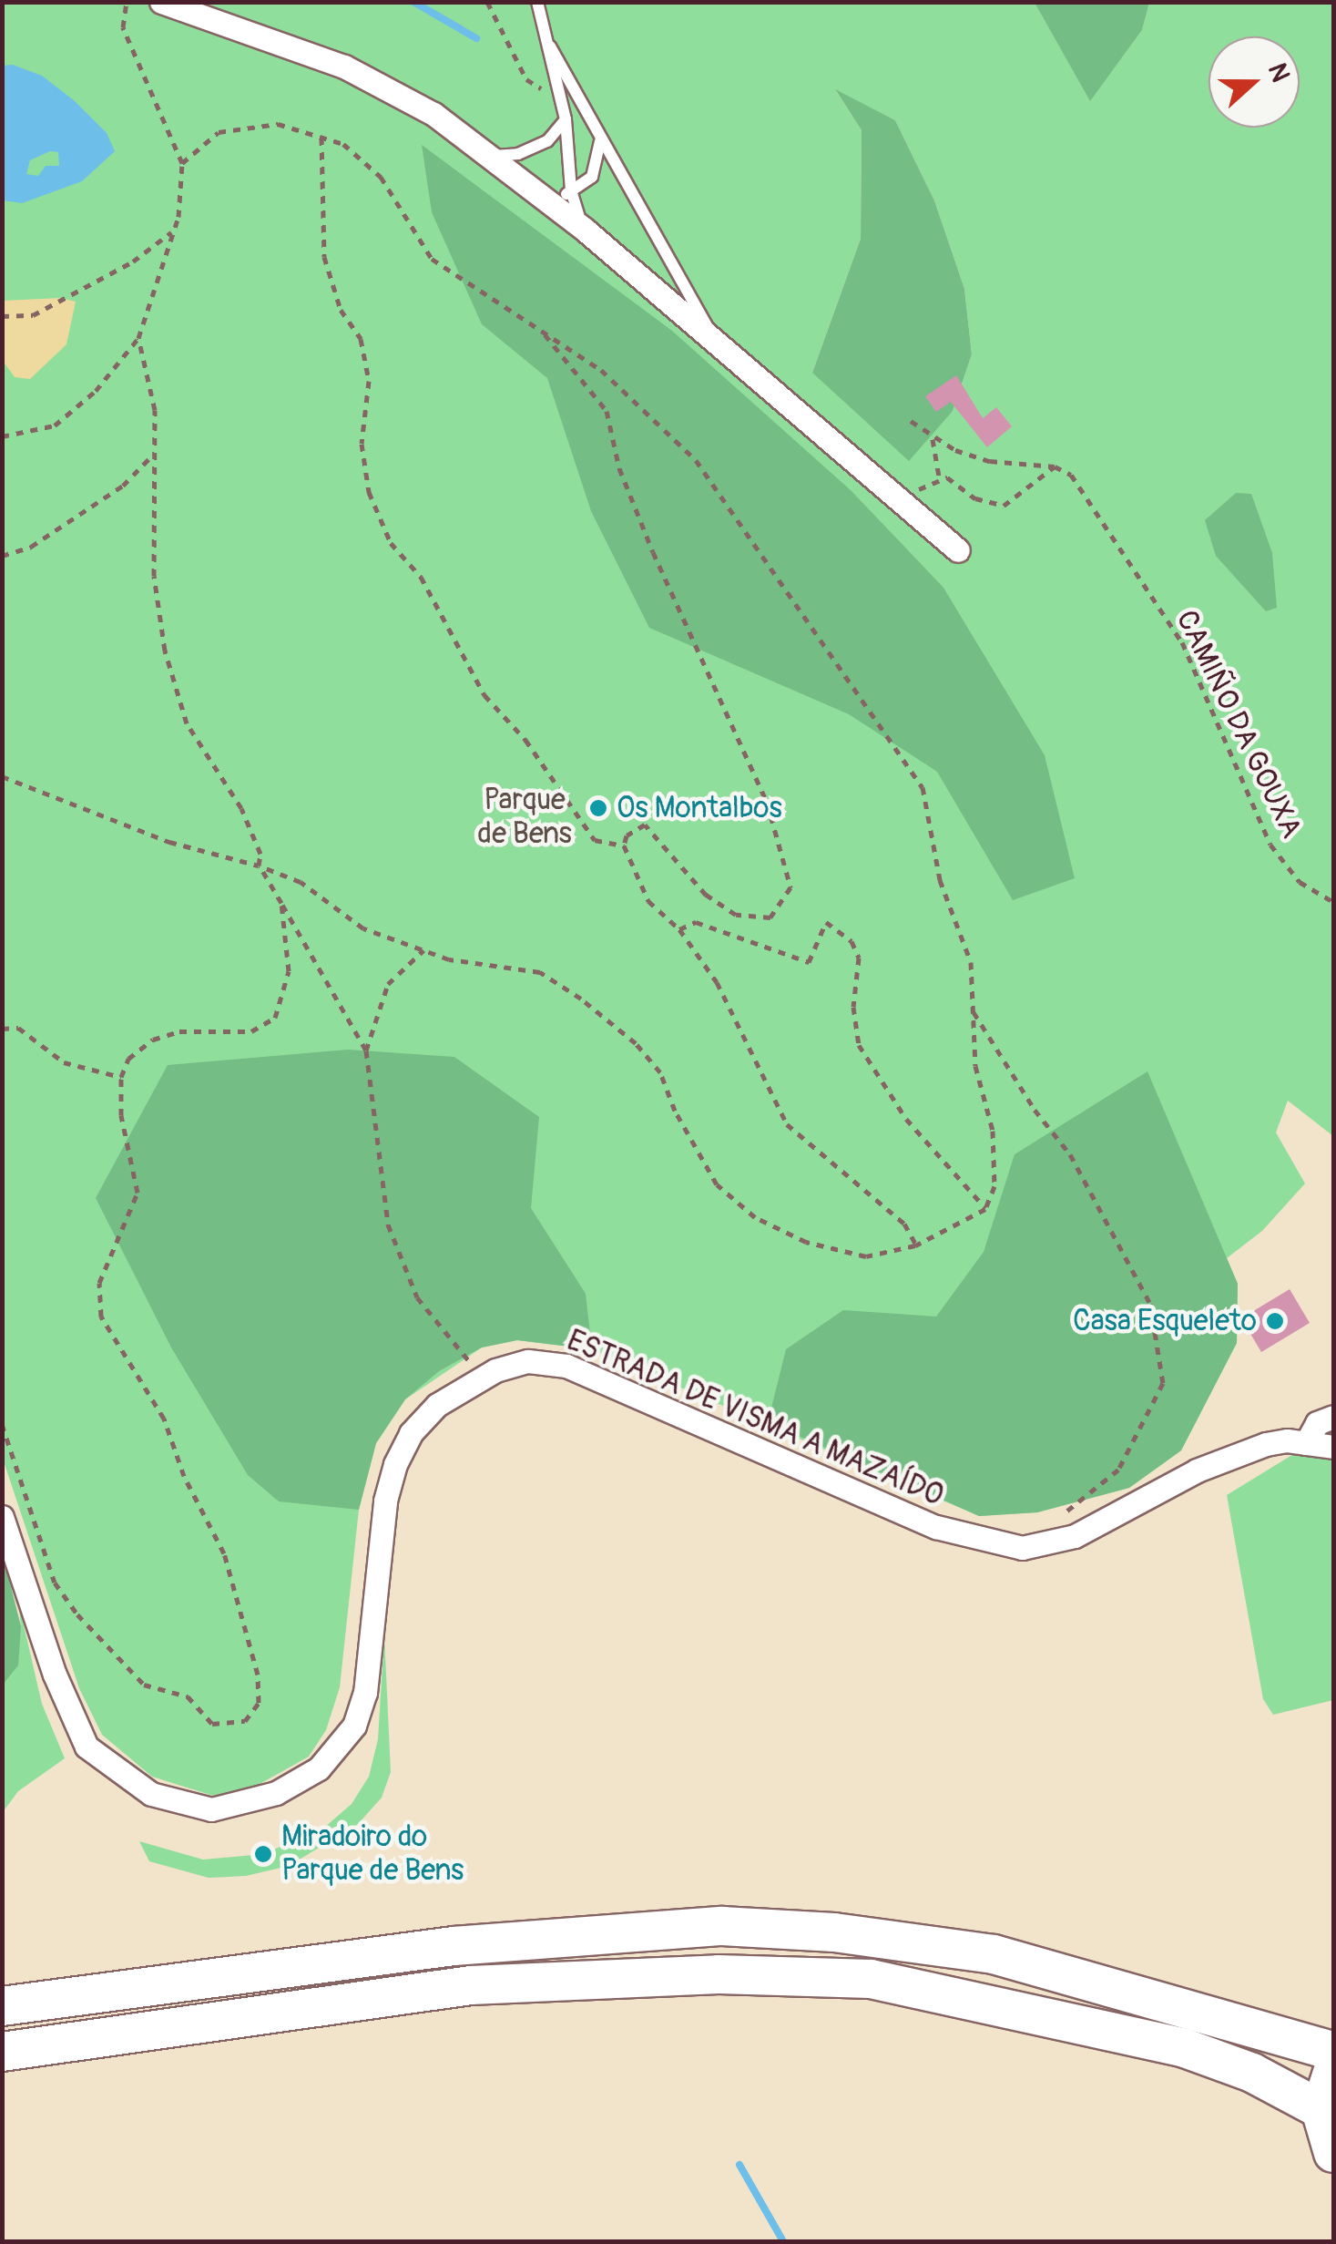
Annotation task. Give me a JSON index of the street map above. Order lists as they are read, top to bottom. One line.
{"streets":{"street":["ESTRADA DE VISMA A MAZAÍDO"],"path":["CAMIÑO DA GOUXA"]},"parks":["Parque de Bens"],"places":["Os Montalbos","Casa Esqueleto","Miradoiro do Parque de Bens"],"north":"right"}
